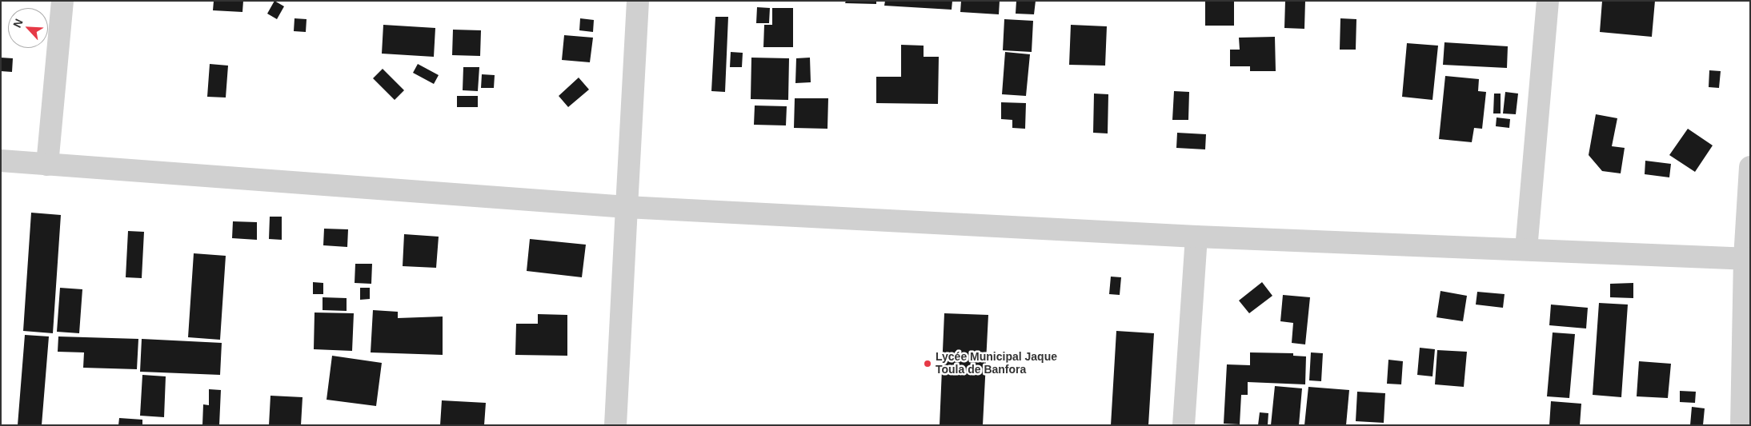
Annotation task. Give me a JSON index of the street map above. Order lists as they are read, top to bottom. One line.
{"places":["Lycée Municipal Jaque Toula de Banfora"],"north":"top left"}
